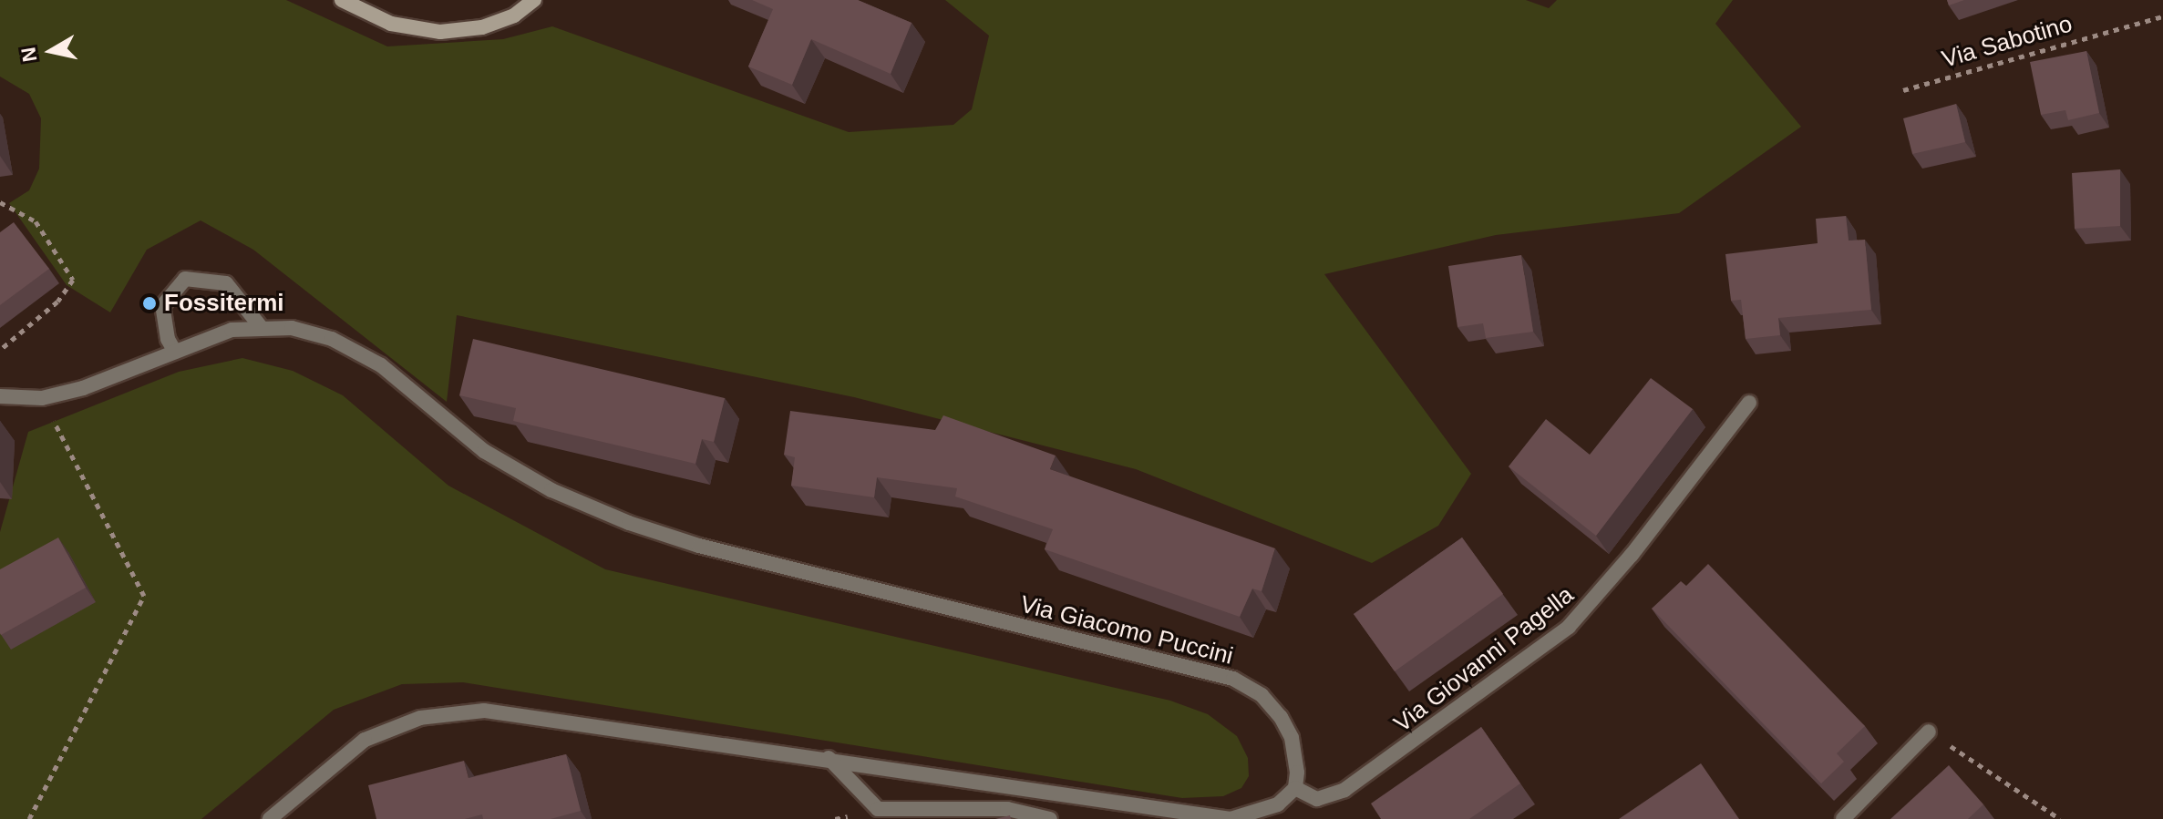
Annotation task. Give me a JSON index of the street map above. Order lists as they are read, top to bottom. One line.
{"streets":{"street":["Via Giacomo Puccini","Via Giovanni Pagella"],"path":["Via Sabotino"]},"crossings":[["Via Giacomo Puccini","Via Giovanni Pagella"]],"places":["Fossitermi"],"north":"left"}
